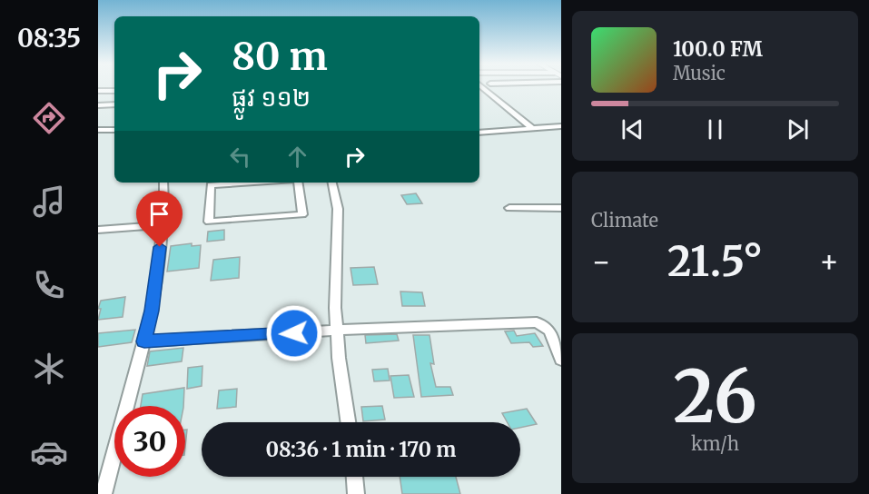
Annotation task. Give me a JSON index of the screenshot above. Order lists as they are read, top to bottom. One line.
{"page":{"tabs":"08:35","turn":["80 m","ផ្លូវ ១១២"],"song":["100.0 FM","Music"],"tile":["Climate",["26","km/h"]],"heat":["−","21.5°","+"],"limit":"30","trip":"08:36 · 1 min · 170 m"}}
